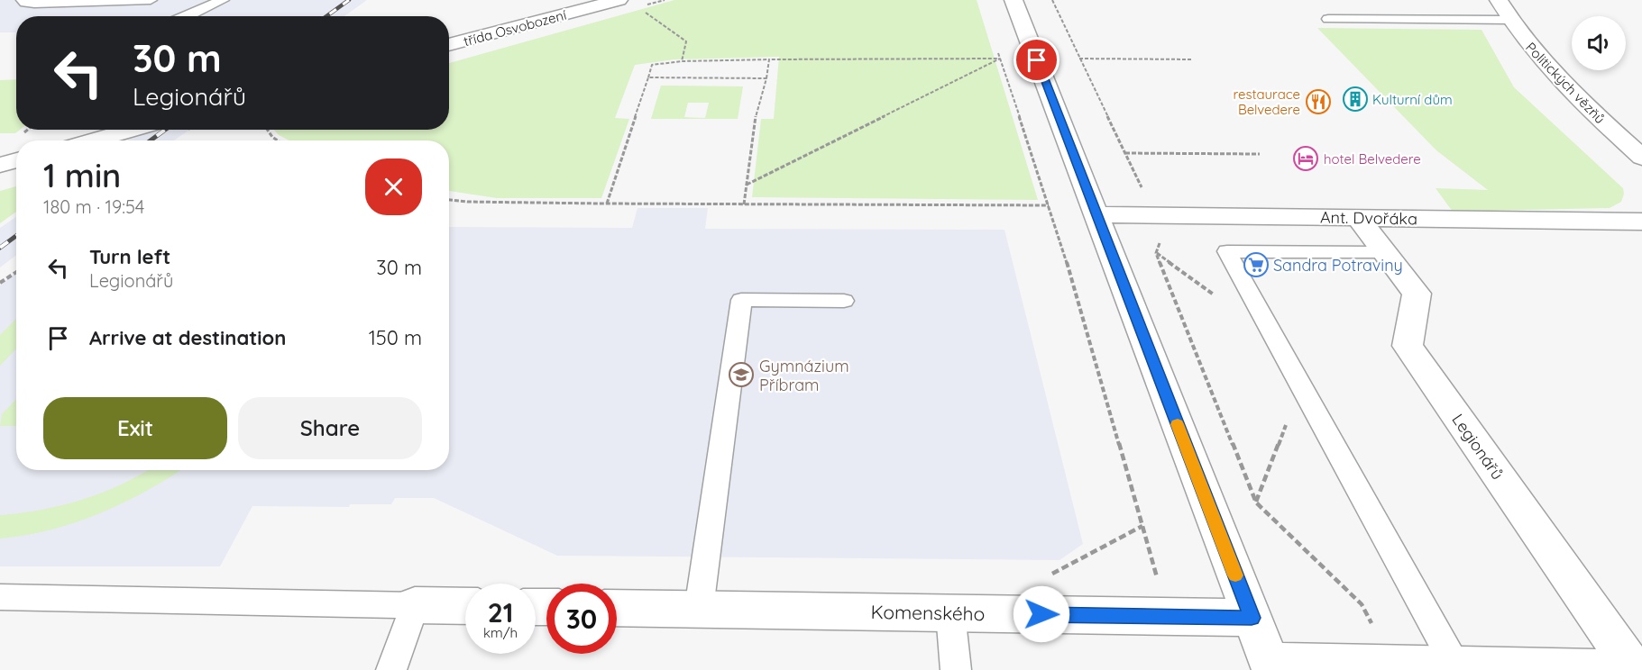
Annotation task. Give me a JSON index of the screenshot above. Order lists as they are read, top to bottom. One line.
{"streets":{"street":["třída Osvobození","Politických vězňů","Ant. Dvořáka","Legionářů","Komenského"]},"crossings":[["Ant. Dvořáka","Legionářů"]],"places":{"building":["Kulturní dům"],"restaurant":["restaurace Belvedere"],"hotel":["hotel Belvedere"],"supermarket":["Sandra Potraviny"],"school or university":["Gymnázium Příbram"]},"page":{"turn":["30 m","Legionářů"],"heading":["1 min","180 m · 19:54"],"list":[{"name":"Turn left","note":"Legionářů","value":"30 m"},{"name":"Arrive at destination","value":"150 m"}],"buttons":["Exit","Share"],"speed":"21 km/h","limit":"30"}}
